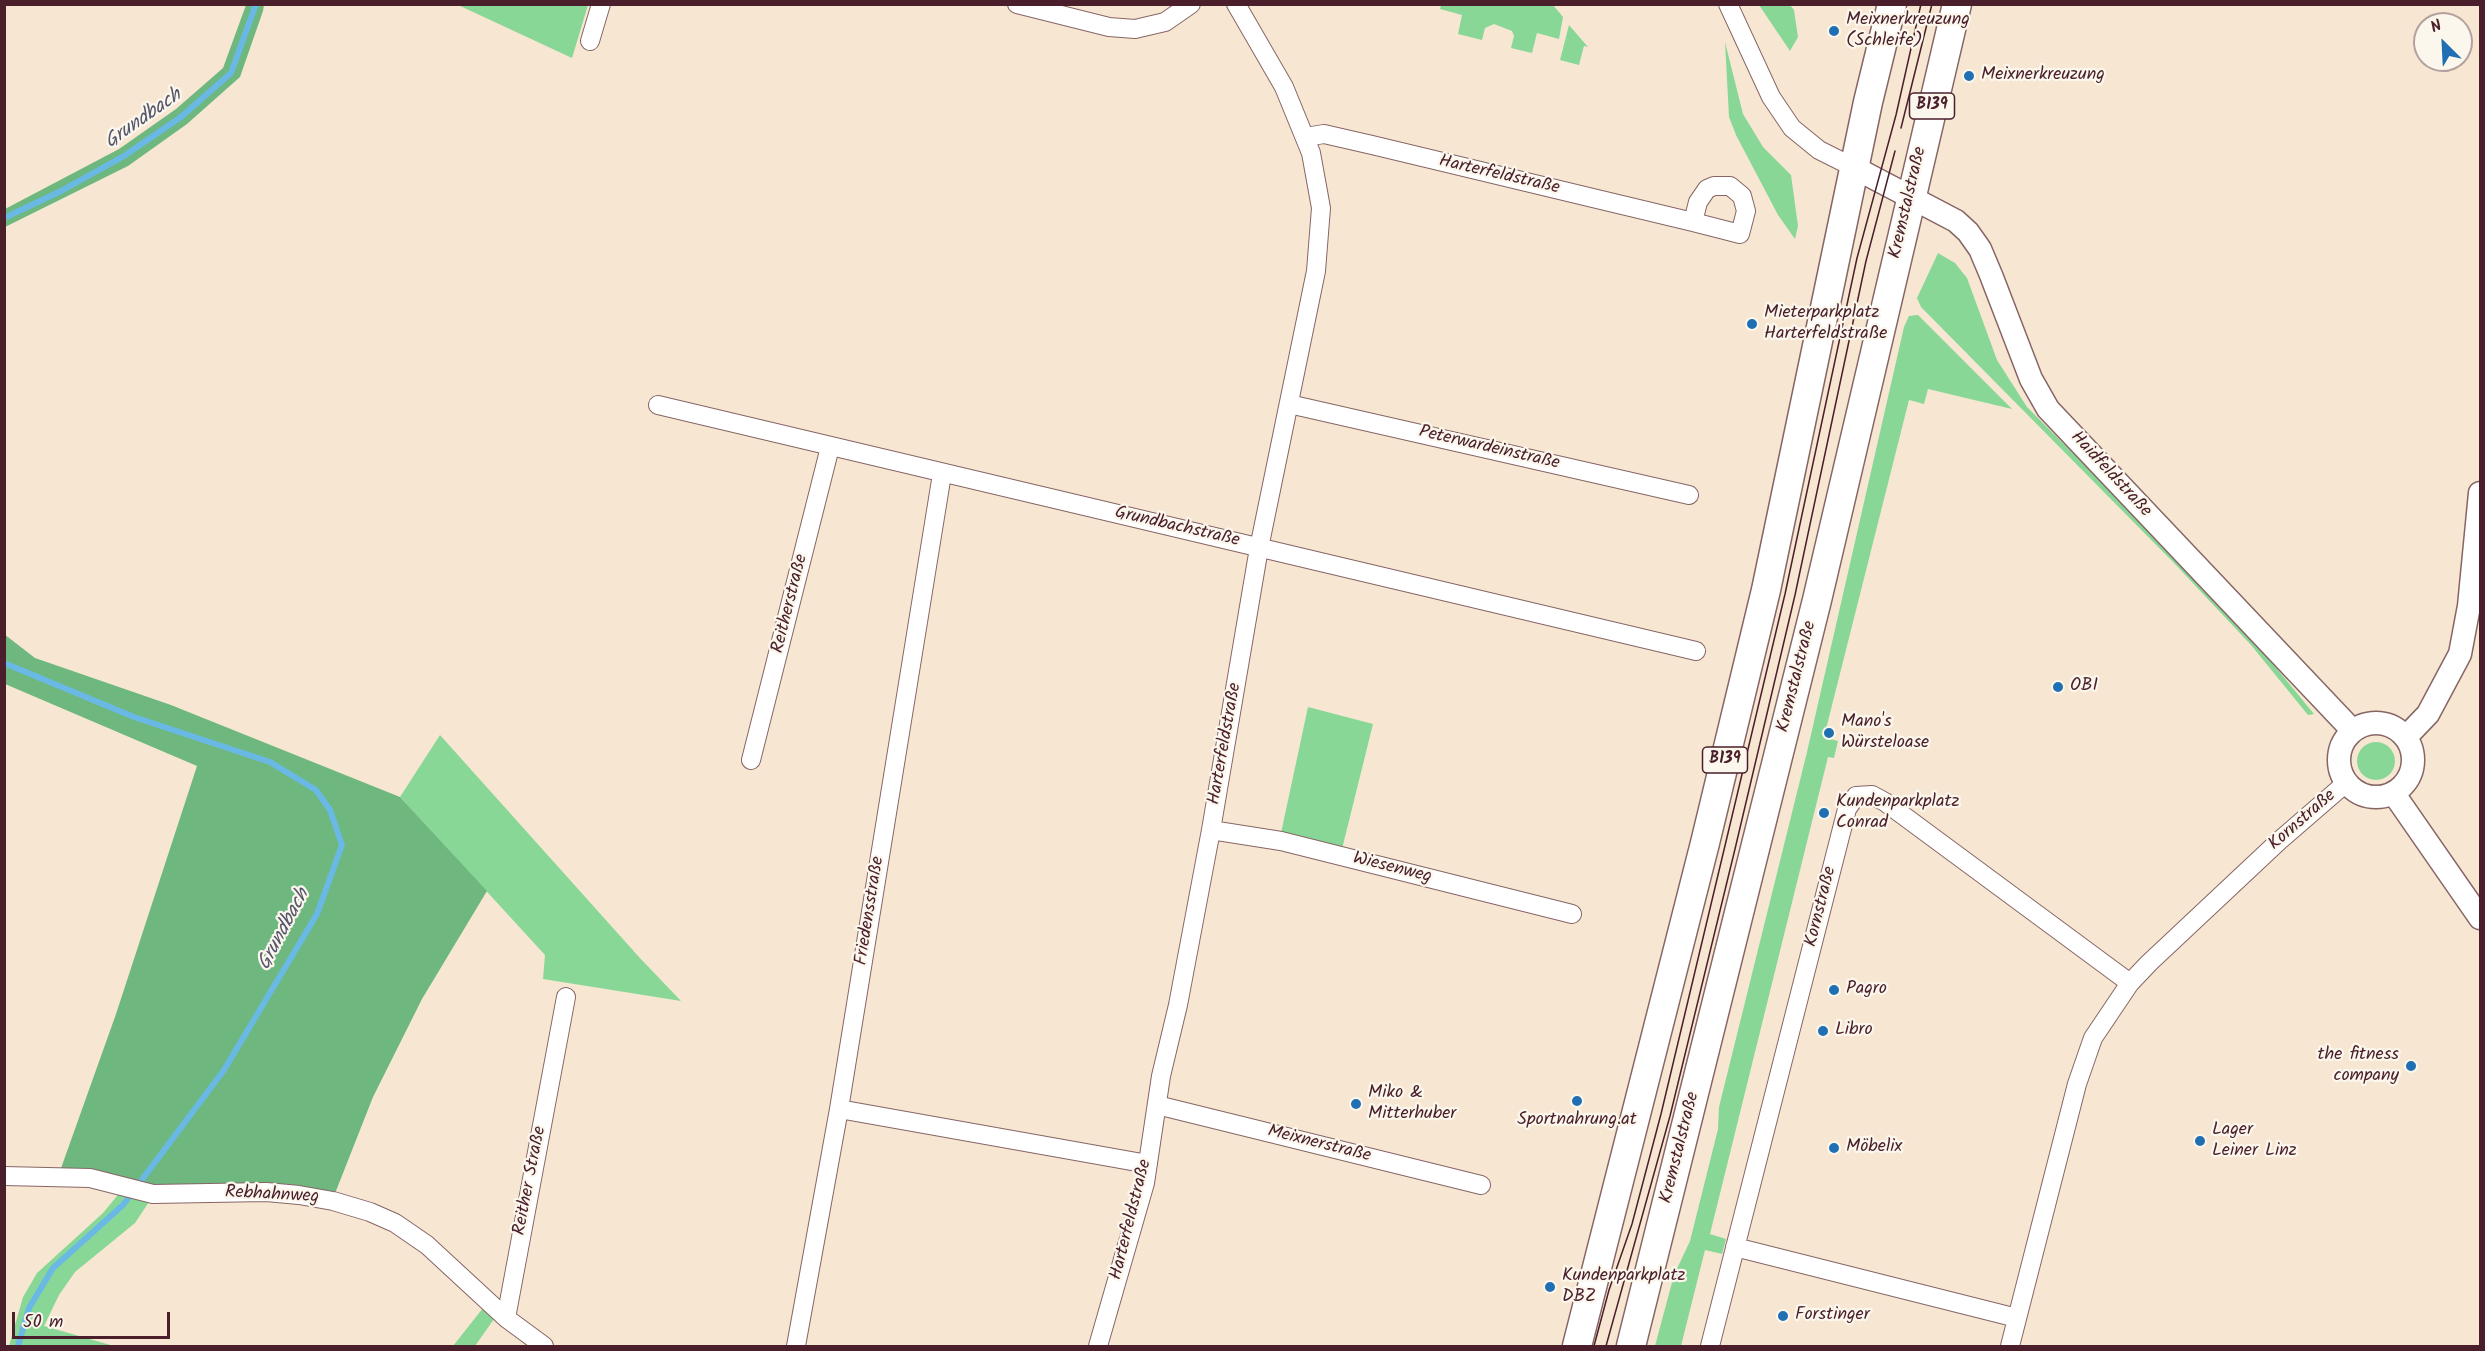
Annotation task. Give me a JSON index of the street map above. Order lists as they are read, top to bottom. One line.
{"streets":{"main road":["B139","Kremstalstraße"],"street":["Harterfeldstraße","Peterwardeinstraße","Haidfeldstraße","Grundbachstraße","Reitherstraße","Kornstraße","Wiesenweg","Friedensstraße","Meixnerstraße","Reither Straße","Rebhahnweg"]},"crossings":[["B139","Haidfeldstraße"],["Harterfeldstraße","Peterwardeinstraße"],["Harterfeldstraße","Grundbachstraße"],["Harterfeldstraße","Wiesenweg"],["Harterfeldstraße","Meixnerstraße"],["Kremstalstraße","Haidfeldstraße"],["Haidfeldstraße","Kornstraße"],["Grundbachstraße","Reitherstraße"],["Grundbachstraße","Friedensstraße"],["Reither Straße","Rebhahnweg"]],"water":["Grundbach"],"places":["Meixnerkreuzung (Schleife)","Meixnerkreuzung","Mieterparkplatz Harterfeldstraße","OBI","Mano's Würsteloase","Kundenparkplatz Conrad","Pagro","Libro","the fitness company","Sportnahrung.at","Miko & Mitterhuber","Lager Leiner Linz","Möbelix","Kundenparkplatz DBZ","Forstinger"],"scale_bar":"50 m","north":"top left"}
